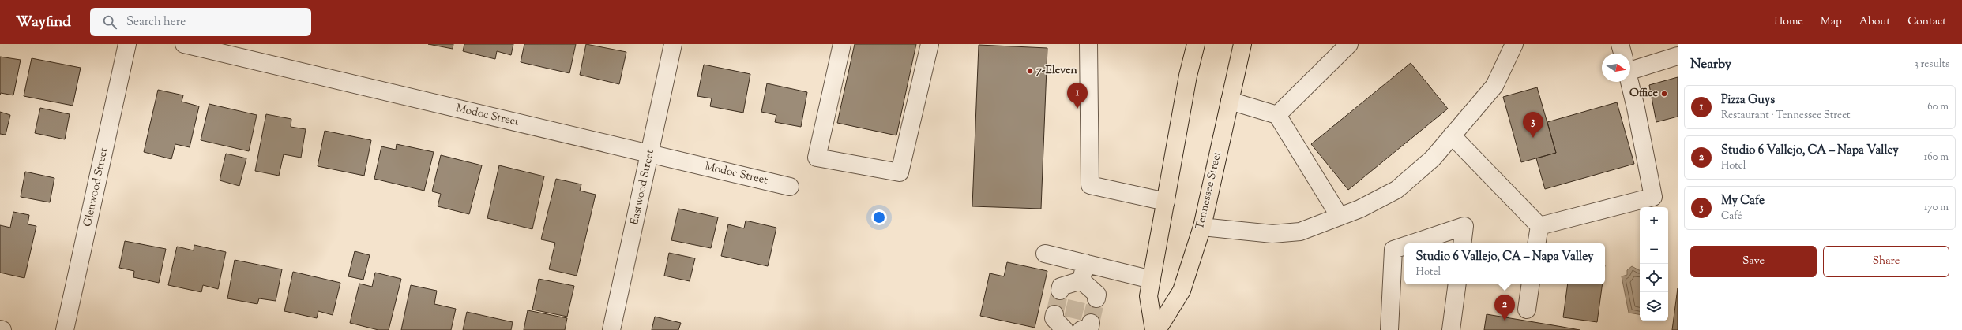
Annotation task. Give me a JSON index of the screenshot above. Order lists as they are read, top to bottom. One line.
{"streets":{"main road":["Tennessee Street"],"street":["Modoc Street","Glenwood Street","Eastwood Street"]},"crossings":[["Modoc Street","Eastwood Street"]],"places":["7-Eleven","Office"],"north":"right","page":{"header":"Wayfind","search":"Search here","nav":["Home","Map","About","Contact"],"heading":["Nearby","3 results"],"pins":["1","3","2"],"list":[{"mark":"1","name":"Pizza Guys","note":"Restaurant · Tennessee Street","value":"60 m"},{"mark":"2","name":"Studio 6 Vallejo, CA – Napa Valley","note":"Hotel","value":"160 m"},{"mark":"3","name":"My Cafe","note":"Café","value":"170 m"}],"map_buttons":["+","−"],"buttons":["Save","Share"],"popup":["Studio 6 Vallejo, CA – Napa Valley","Hotel"]}}
